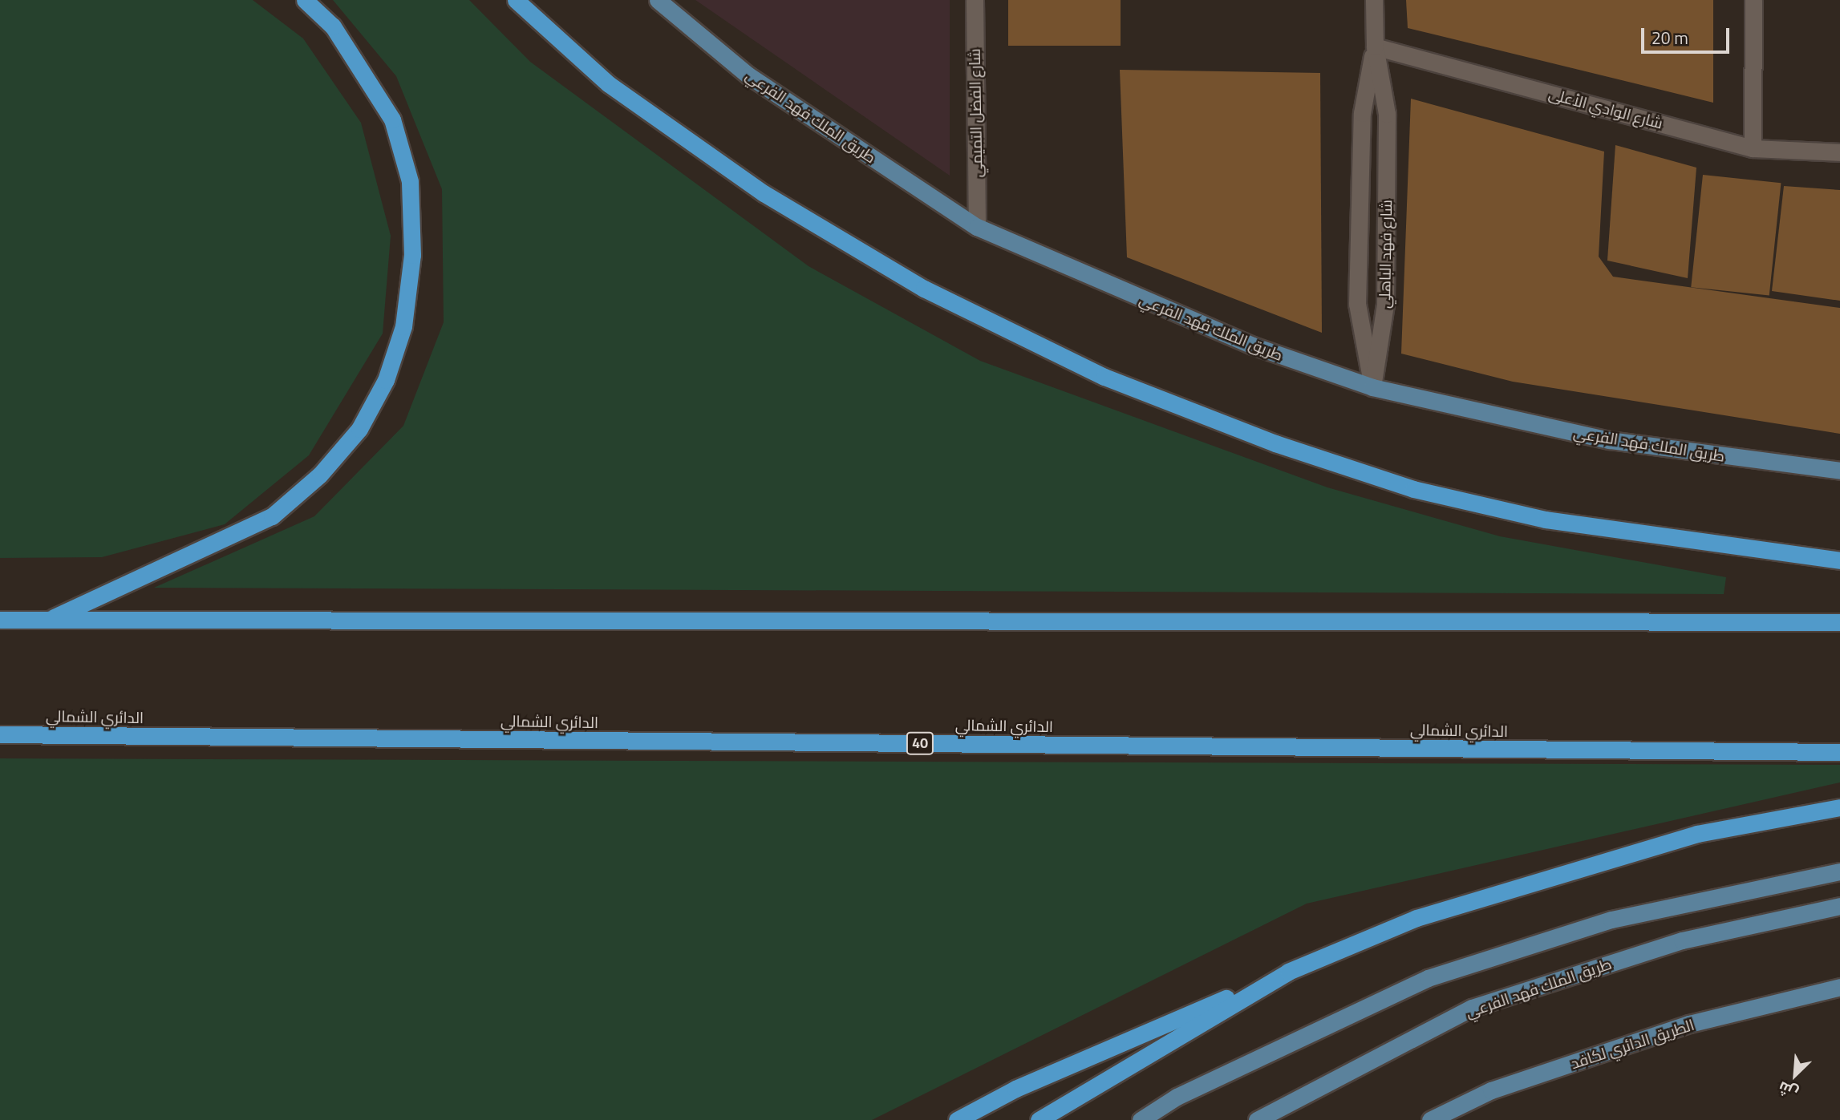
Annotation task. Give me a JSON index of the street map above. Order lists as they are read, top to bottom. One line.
{"streets":{"highway":["الدائري الشمالي","40"],"main road":["طريق الملك فهد الفرعي","الطريق الدائري لكافد"],"street":["شارع الوادي الأعلى","شارع الفضل التميمي","شارع فهد الباهلي"]},"crossings":[["شارع الوادي الأعلى","شارع فهد الباهلي"],["شارع الفضل التميمي","طريق الملك فهد الفرعي"],["طريق الملك فهد الفرعي","شارع فهد الباهلي"]],"scale_bar":"20 m","north":"bottom left"}
